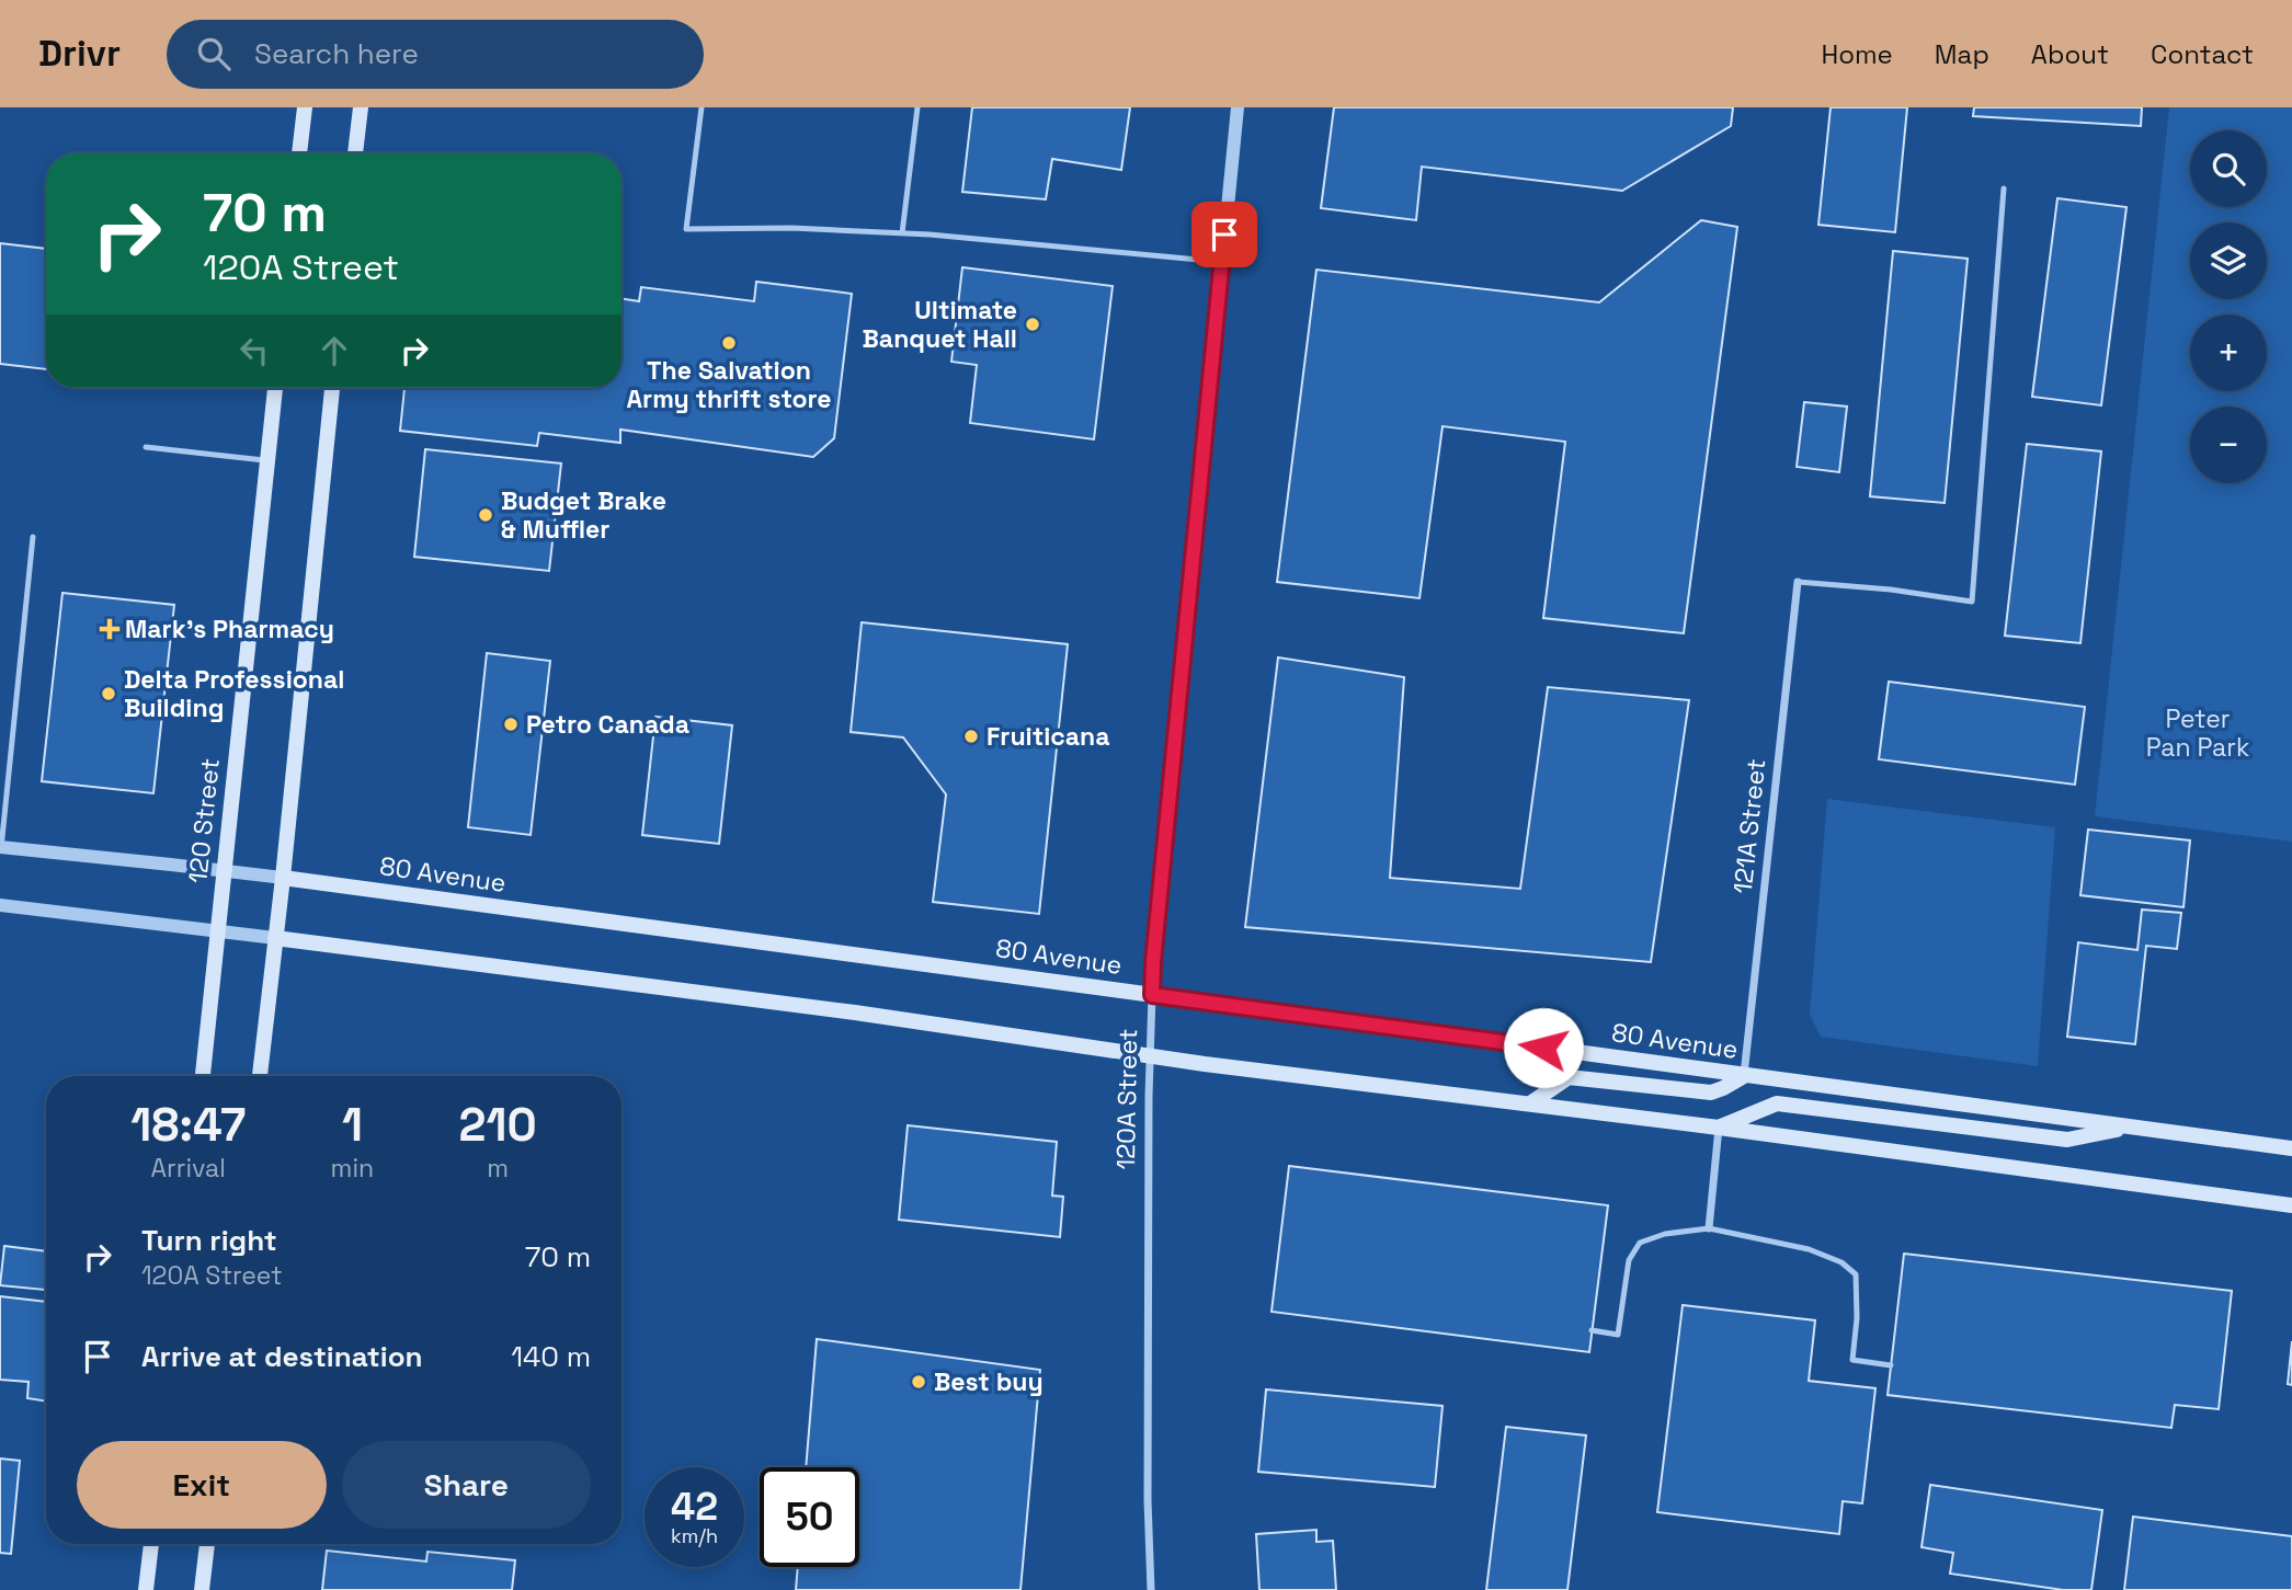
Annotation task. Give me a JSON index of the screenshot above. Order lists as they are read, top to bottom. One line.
{"streets":{"main road":["120 Street","80 Avenue"],"street":["121A Street","120A Street"]},"crossings":[["120 Street","80 Avenue"],["121A Street","80 Avenue"],["80 Avenue","120A Street"]],"parks":["Peter Pan Park"],"places":{"other":["Ultimate Banquet Hall","The Salvation Army thrift store","Budget Brake & Muffler","Delta Professional Building","Petro Canada","Fruiticana","Best buy"],"health":["Mark's Pharmacy"]},"page":{"header":"Drivr","search":"Search here","nav":["Home","Map","About","Contact"],"map_buttons":["+","−"],"turn":["70 m","120A Street"],"eta":["18:47","Arrival","1","min","210","m"],"list":[{"name":"Turn right","note":"120A Street","value":"70 m"},{"name":"Arrive at destination","value":"140 m"}],"buttons":["Exit","Share"],"speed":"42 km/h","limit":"50"}}
